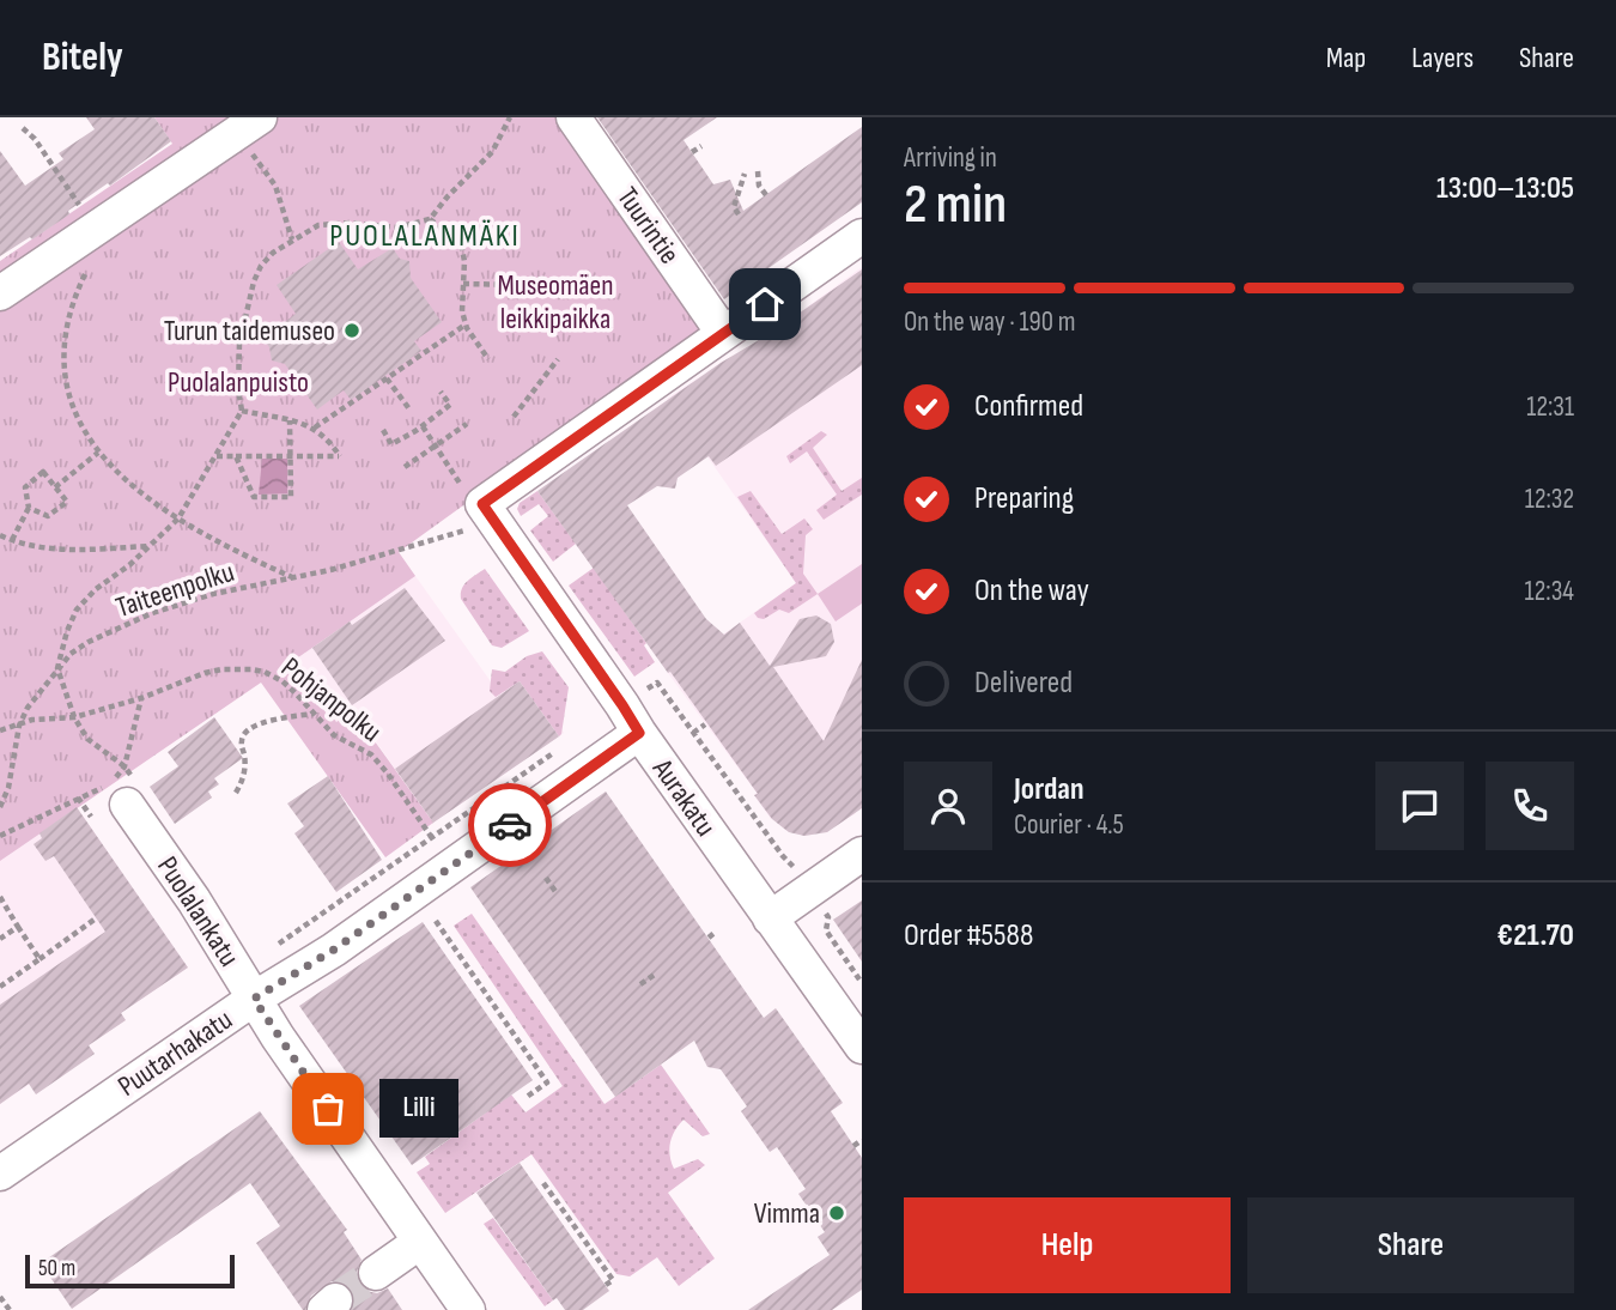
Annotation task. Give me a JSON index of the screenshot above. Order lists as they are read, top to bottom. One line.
{"streets":{"street":["Tuurintie","Aurakatu","Puolalankatu","Puutarhakatu"],"path":["Taiteenpolku","Pohjanpolku"]},"crossings":[["Taiteenpolku","Pohjanpolku"],["Taiteenpolku","Aurakatu"],["Aurakatu","Puutarhakatu"],["Puolalankatu","Puutarhakatu"]],"districts":["PUOLALANMÄKI"],"parks":["Museomäen leikkipaikka","Puolalanpuisto"],"places":["Turun taidemuseo","Lilli","Vimma"],"scale_bar":"50 m","page":{"header":"Bitely","nav":["Map","Layers","Share"],"heading":["2 min","Arriving in","13:00–13:05"],"panel":["Jordan","Courier · 4.5","Order #5588","€21.70"],"bar":"On the way · 190 m","list":[["Confirmed","12:31"],["Preparing","12:32"],["On the way","12:34"],"Delivered"],"bubble":"Lilli","buttons":["Help","Share"],"scale":"50 m"}}
